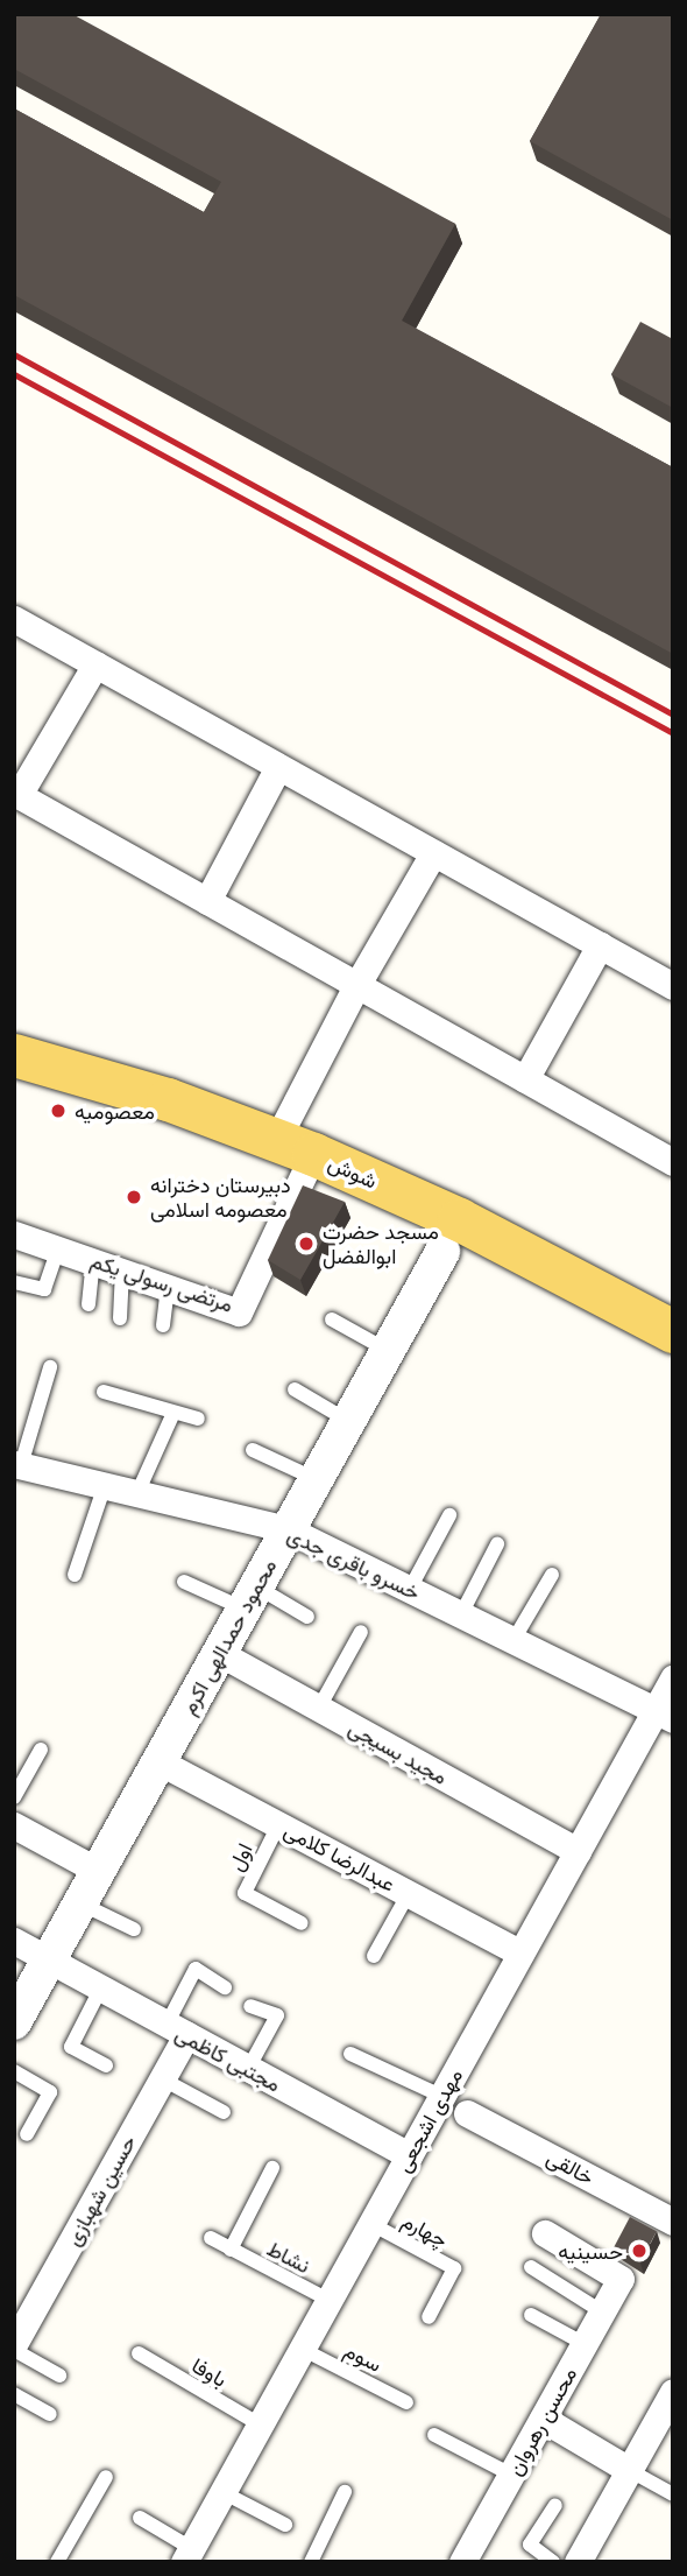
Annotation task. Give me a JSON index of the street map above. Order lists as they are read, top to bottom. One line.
{"streets":{"main road":["شوش"],"street":["مرتضی رسولی یکم","خسرو باقری جدی","محمود حمدالهی اکرم","مجید بسیجی","عبدالرضا کلامی","مجتبی کاظمی","مهدی اشجعی","خالقی","حسین شهبازی","محسن رهروان"],"lane":["اول","چهارم","نشاط","سوم","باوفا"]},"crossings":[["شوش","مرتضی رسولی یکم"],["خسرو باقری جدی","محمود حمدالهی اکرم"],["خسرو باقری جدی","مهدی اشجعی"],["محمود حمدالهی اکرم","مجید بسیجی"],["محمود حمدالهی اکرم","عبدالرضا کلامی"],["محمود حمدالهی اکرم","مجتبی کاظمی"],["مجید بسیجی","مهدی اشجعی"],["اول","عبدالرضا کلامی"],["عبدالرضا کلامی","مهدی اشجعی"],["مجتبی کاظمی","مهدی اشجعی"],["مجتبی کاظمی","حسین شهبازی"],["مهدی اشجعی","چهارم"],["مهدی اشجعی","نشاط"],["مهدی اشجعی","سوم"],["مهدی اشجعی","باوفا"]],"places":["معصومیه","دبیرستان دخترانه معصومه اسلامی","مسجد حضرت ابوالفضل","حسینیه"]}
